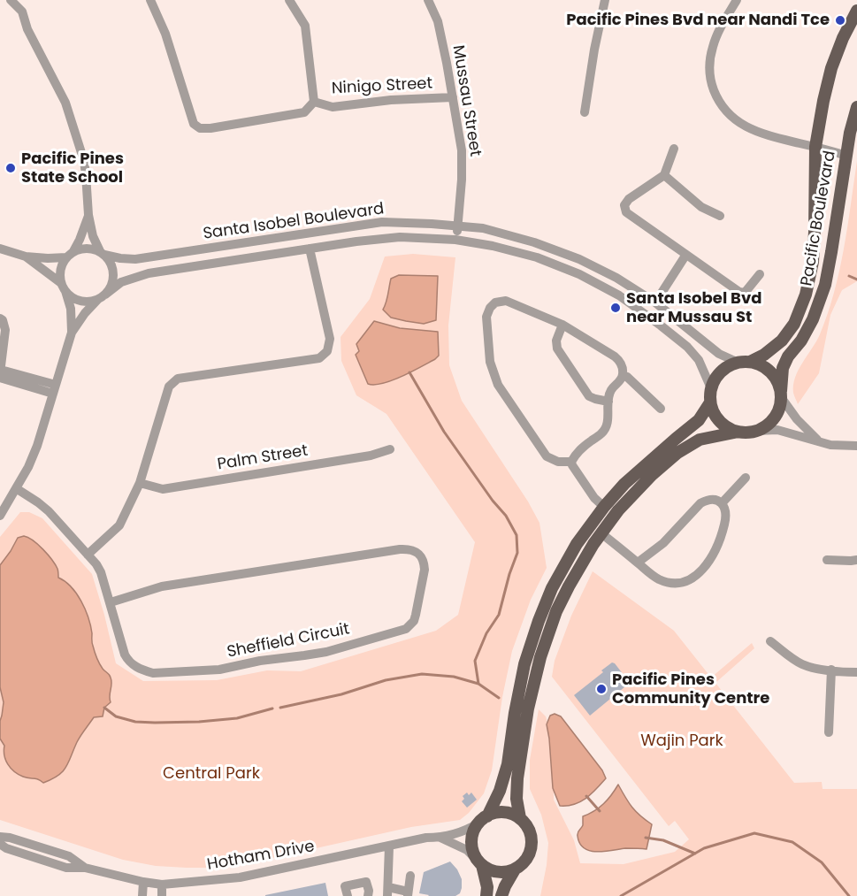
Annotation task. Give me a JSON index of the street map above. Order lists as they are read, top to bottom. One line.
{"streets":{"main road":["Pacific Boulevard"],"street":["Ninigo Street","Mussau Street","Santa Isobel Boulevard","Palm Street","Sheffield Circuit","Hotham Drive"]},"crossings":[["Ninigo Street","Mussau Street"],["Mussau Street","Santa Isobel Boulevard"],["Pacific Boulevard","Santa Isobel Boulevard"]],"parks":["Wajin Park","Central Park"],"places":["Pacific Pines Bvd near Nandi Tce","Pacific Pines State School","Santa Isobel Bvd near Mussau St","Pacific Pines Community Centre"]}
